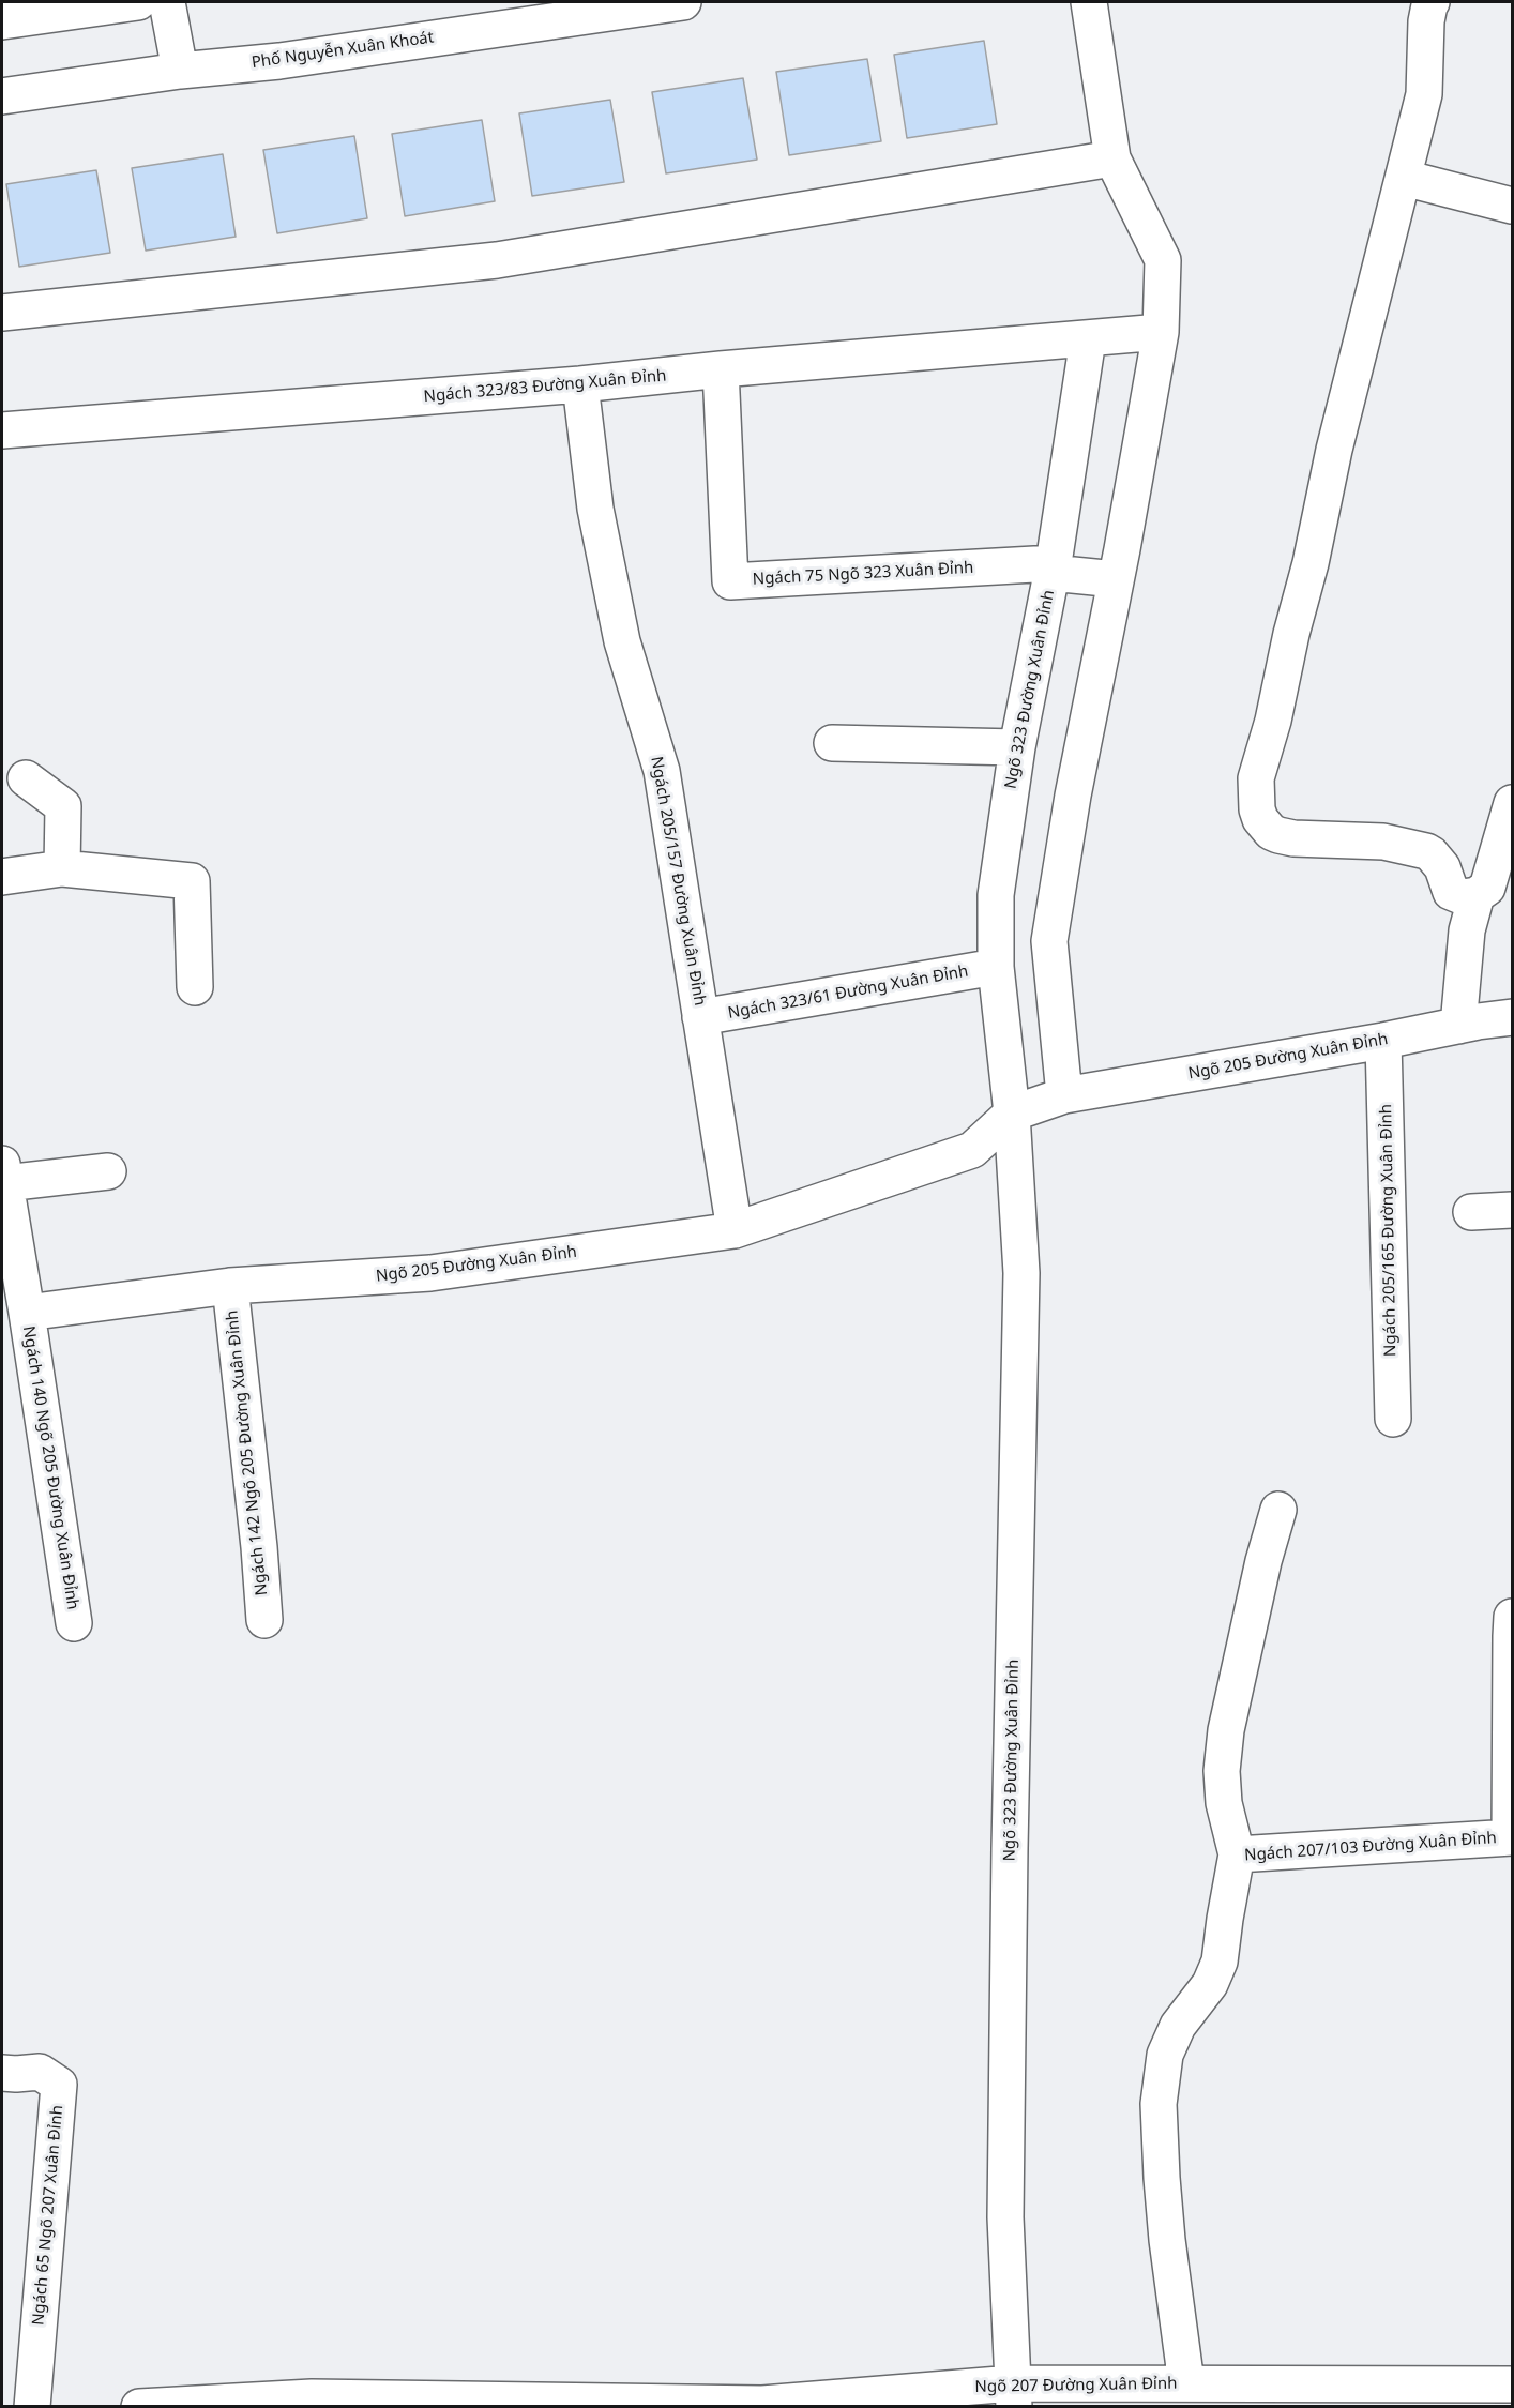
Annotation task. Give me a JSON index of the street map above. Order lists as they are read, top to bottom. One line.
{"streets":{"street":["Phố Nguyễn Xuân Khoát","Ngách 323/83 Đường Xuân Đỉnh","Ngách 75 Ngõ 323 Xuân Đỉnh","Ngõ 323 Đường Xuân Đỉnh","Ngách 205/157 Đường Xuân Đỉnh","Ngách 323/61 Đường Xuân Đỉnh","Ngõ 205 Đường Xuân Đỉnh","Ngách 205/165 Đường Xuân Đỉnh","Ngách 142 Ngõ 205 Đường Xuân Đỉnh","Ngách 140 Ngõ 205 Đường Xuân Đỉnh","Ngách 207/103 Đường Xuân Đỉnh","Ngách 65 Ngõ 207 Xuân Đỉnh","Ngõ 207 Đường Xuân Đỉnh"]},"crossings":[["Ngách 323/83 Đường Xuân Đỉnh","Ngách 75 Ngõ 323 Xuân Đỉnh"],["Ngách 323/83 Đường Xuân Đỉnh","Ngõ 323 Đường Xuân Đỉnh"],["Ngách 323/83 Đường Xuân Đỉnh","Ngách 205/157 Đường Xuân Đỉnh"],["Ngách 75 Ngõ 323 Xuân Đỉnh","Ngõ 323 Đường Xuân Đỉnh"],["Ngõ 323 Đường Xuân Đỉnh","Ngách 323/61 Đường Xuân Đỉnh"],["Ngõ 323 Đường Xuân Đỉnh","Ngõ 205 Đường Xuân Đỉnh"],["Ngõ 323 Đường Xuân Đỉnh","Ngõ 207 Đường Xuân Đỉnh"],["Ngách 205/157 Đường Xuân Đỉnh","Ngách 323/61 Đường Xuân Đỉnh"],["Ngách 205/157 Đường Xuân Đỉnh","Ngõ 205 Đường Xuân Đỉnh"],["Ngõ 205 Đường Xuân Đỉnh","Ngách 205/165 Đường Xuân Đỉnh"],["Ngõ 205 Đường Xuân Đỉnh","Ngách 142 Ngõ 205 Đường Xuân Đỉnh"],["Ngõ 205 Đường Xuân Đỉnh","Ngách 140 Ngõ 205 Đường Xuân Đỉnh"],["Ngách 207/103 Đường Xuân Đỉnh","Ngõ 207 Đường Xuân Đỉnh"]]}
